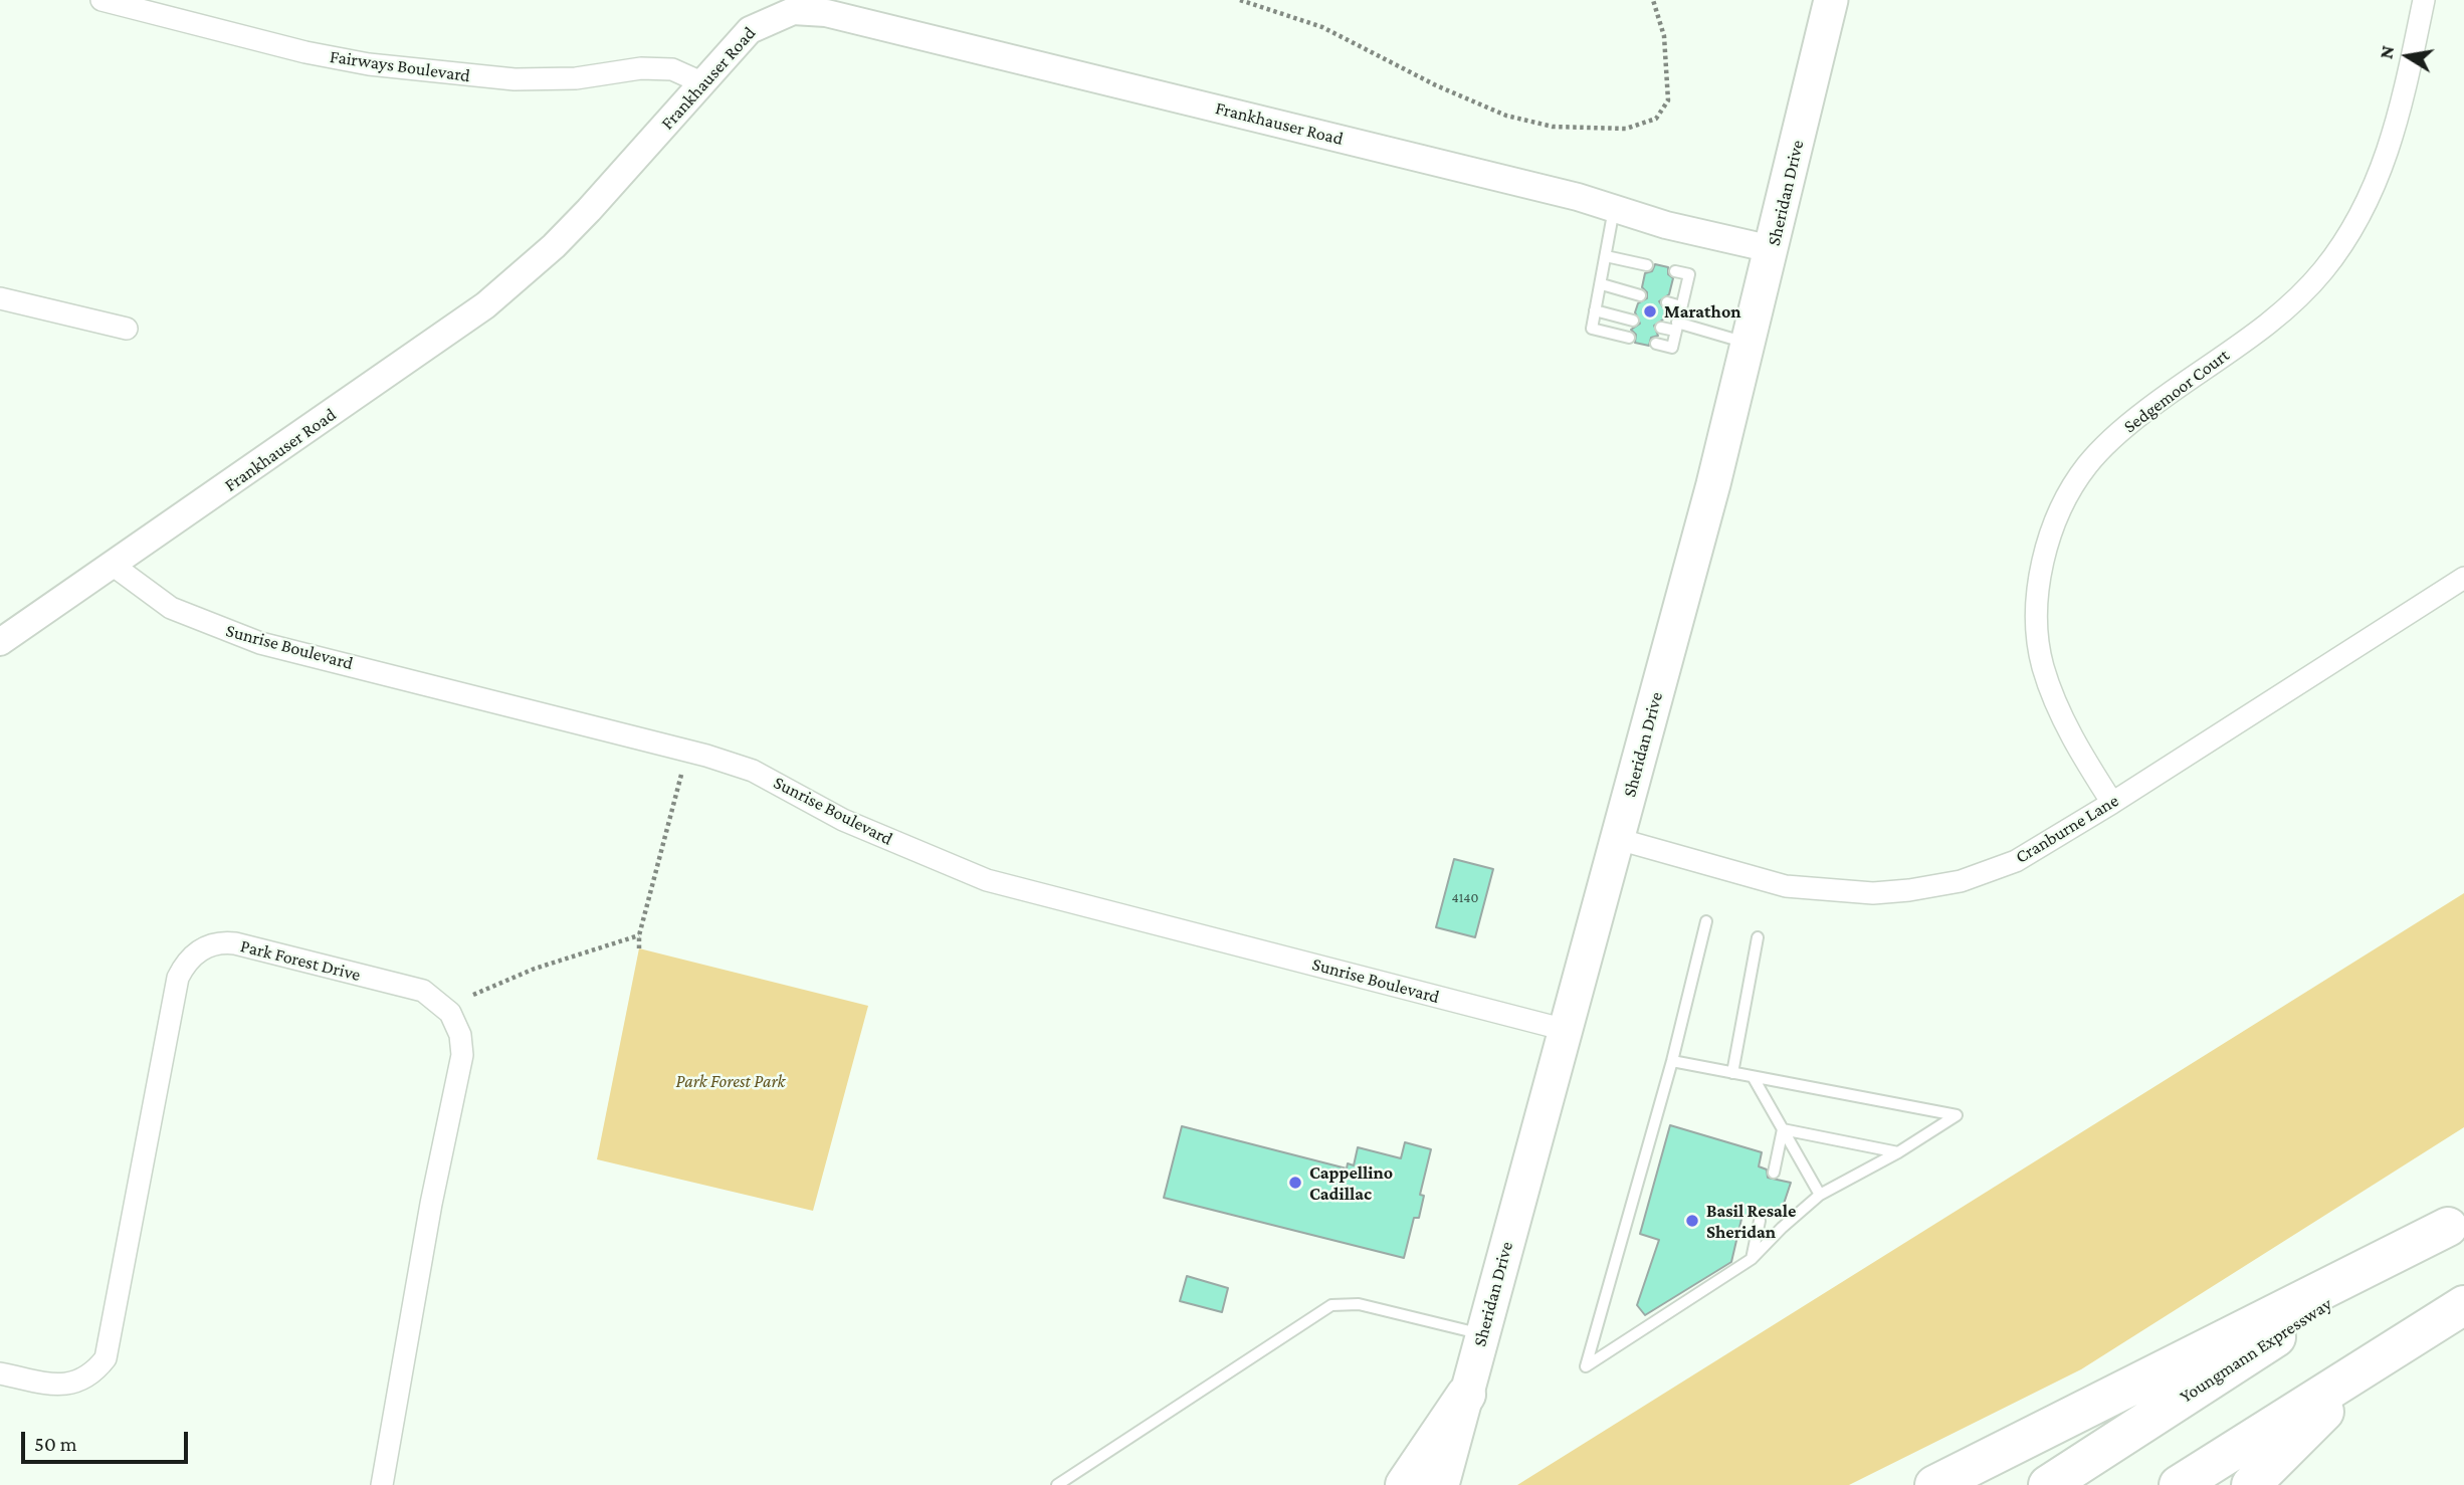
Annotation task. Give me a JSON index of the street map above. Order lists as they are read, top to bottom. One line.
{"streets":{"highway":["Youngmann Expressway"],"main road":["Sheridan Drive"],"street":["Fairways Boulevard","Frankhauser Road","Sedgemoor Court","Sunrise Boulevard","Cranburne Lane","Park Forest Drive"]},"crossings":[["Fairways Boulevard","Frankhauser Road"],["Frankhauser Road","Sheridan Drive"],["Frankhauser Road","Sunrise Boulevard"],["Sheridan Drive","Sunrise Boulevard"],["Sheridan Drive","Cranburne Lane"],["Sedgemoor Court","Cranburne Lane"]],"parks":["Park Forest Park"],"places":["Marathon","Cappellino Cadillac","Basil Resale Sheridan"],"house_numbers":["4140"],"scale_bar":"50 m","north":"left"}
